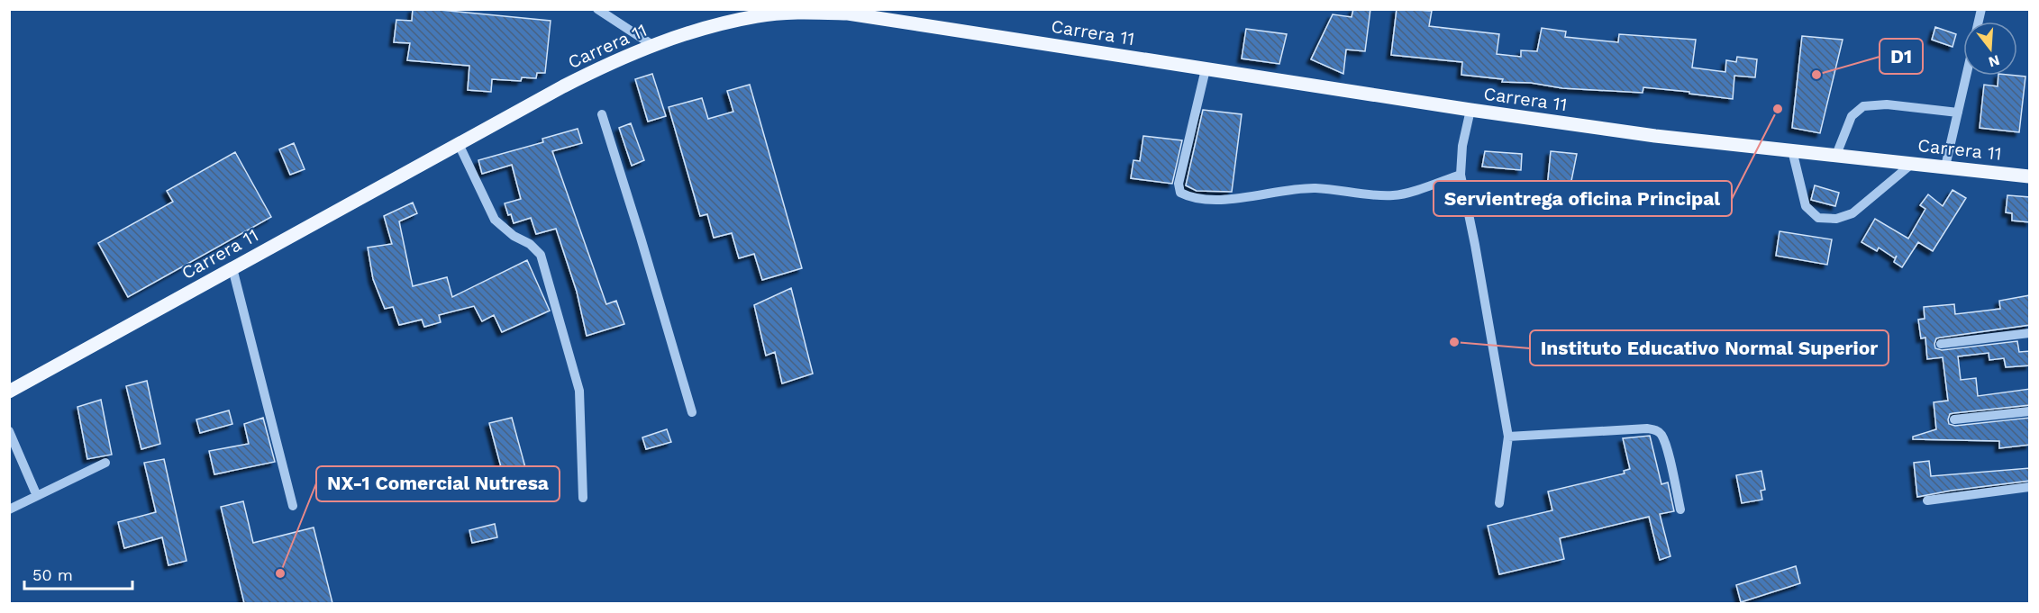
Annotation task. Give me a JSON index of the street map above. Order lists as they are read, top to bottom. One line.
{"streets":{"main road":["Carrera 11"]},"places":["D1","Servientrega oficina Principal","Instituto Educativo Normal Superior","NX-1 Comercial Nutresa"],"scale_bar":"50 m","north":"bottom"}
